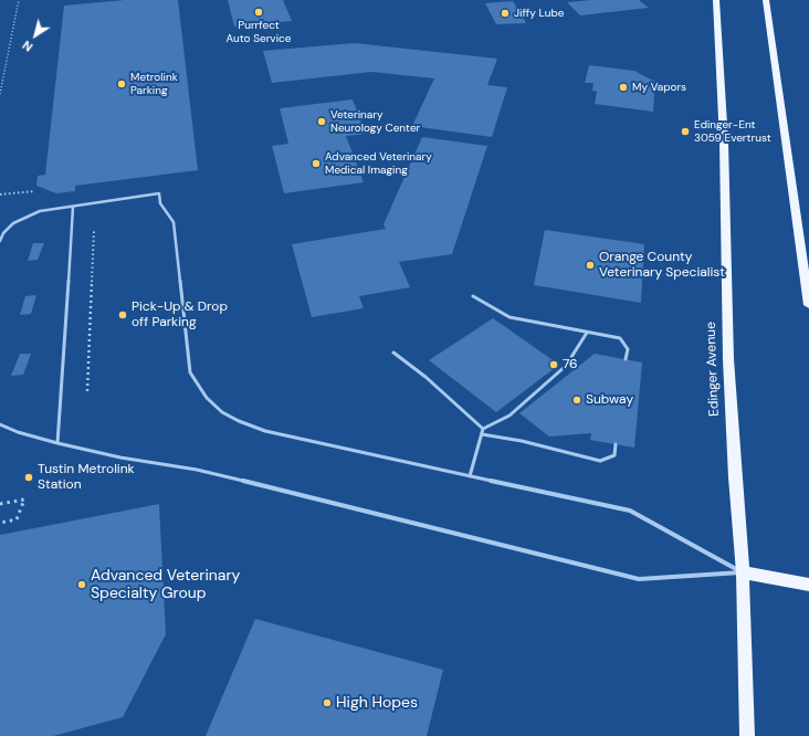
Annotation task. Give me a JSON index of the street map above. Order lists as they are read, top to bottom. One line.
{"streets":{"main road":["Edinger Avenue"]},"places":["Purrfect Auto Service","Jiffy Lube","Metrolink Parking","My Vapors","Veterinary Neurology Center","Edinger-Ent 3059 Evertrust","Advanced Veterinary Medical Imaging","Orange County Veterinary Specialist","Pick-Up & Drop off Parking","76","Subway","Tustin Metrolink Station","Advanced Veterinary Specialty Group","High Hopes"],"north":"bottom left"}
